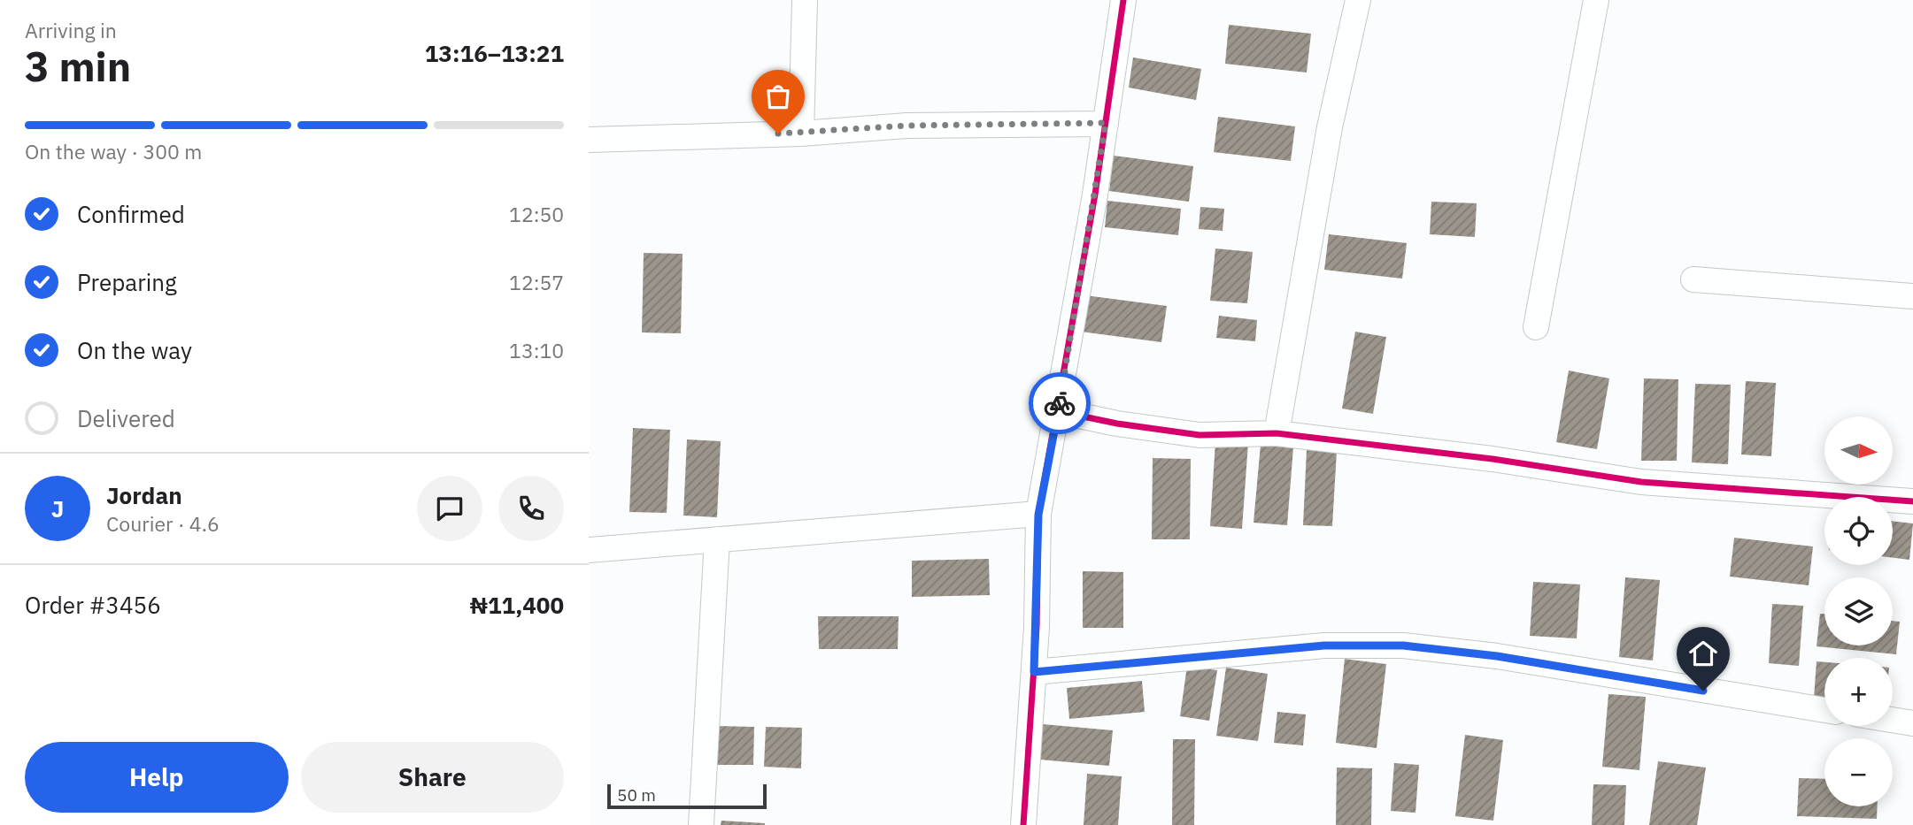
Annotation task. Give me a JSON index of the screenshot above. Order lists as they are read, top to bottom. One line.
{"scale_bar":"50 m","north":"right","page":{"heading":["3 min","Arriving in","13:16–13:21"],"panel":["Jordan","Courier · 4.6","Order #3456","₦11,400"],"bar":"On the way · 300 m","list":[["Confirmed","12:50"],["Preparing","12:57"],["On the way","13:10"],"Delivered"],"map_buttons":["+","−"],"round":"J","buttons":["Help","Share"],"scale":"50 m"}}
